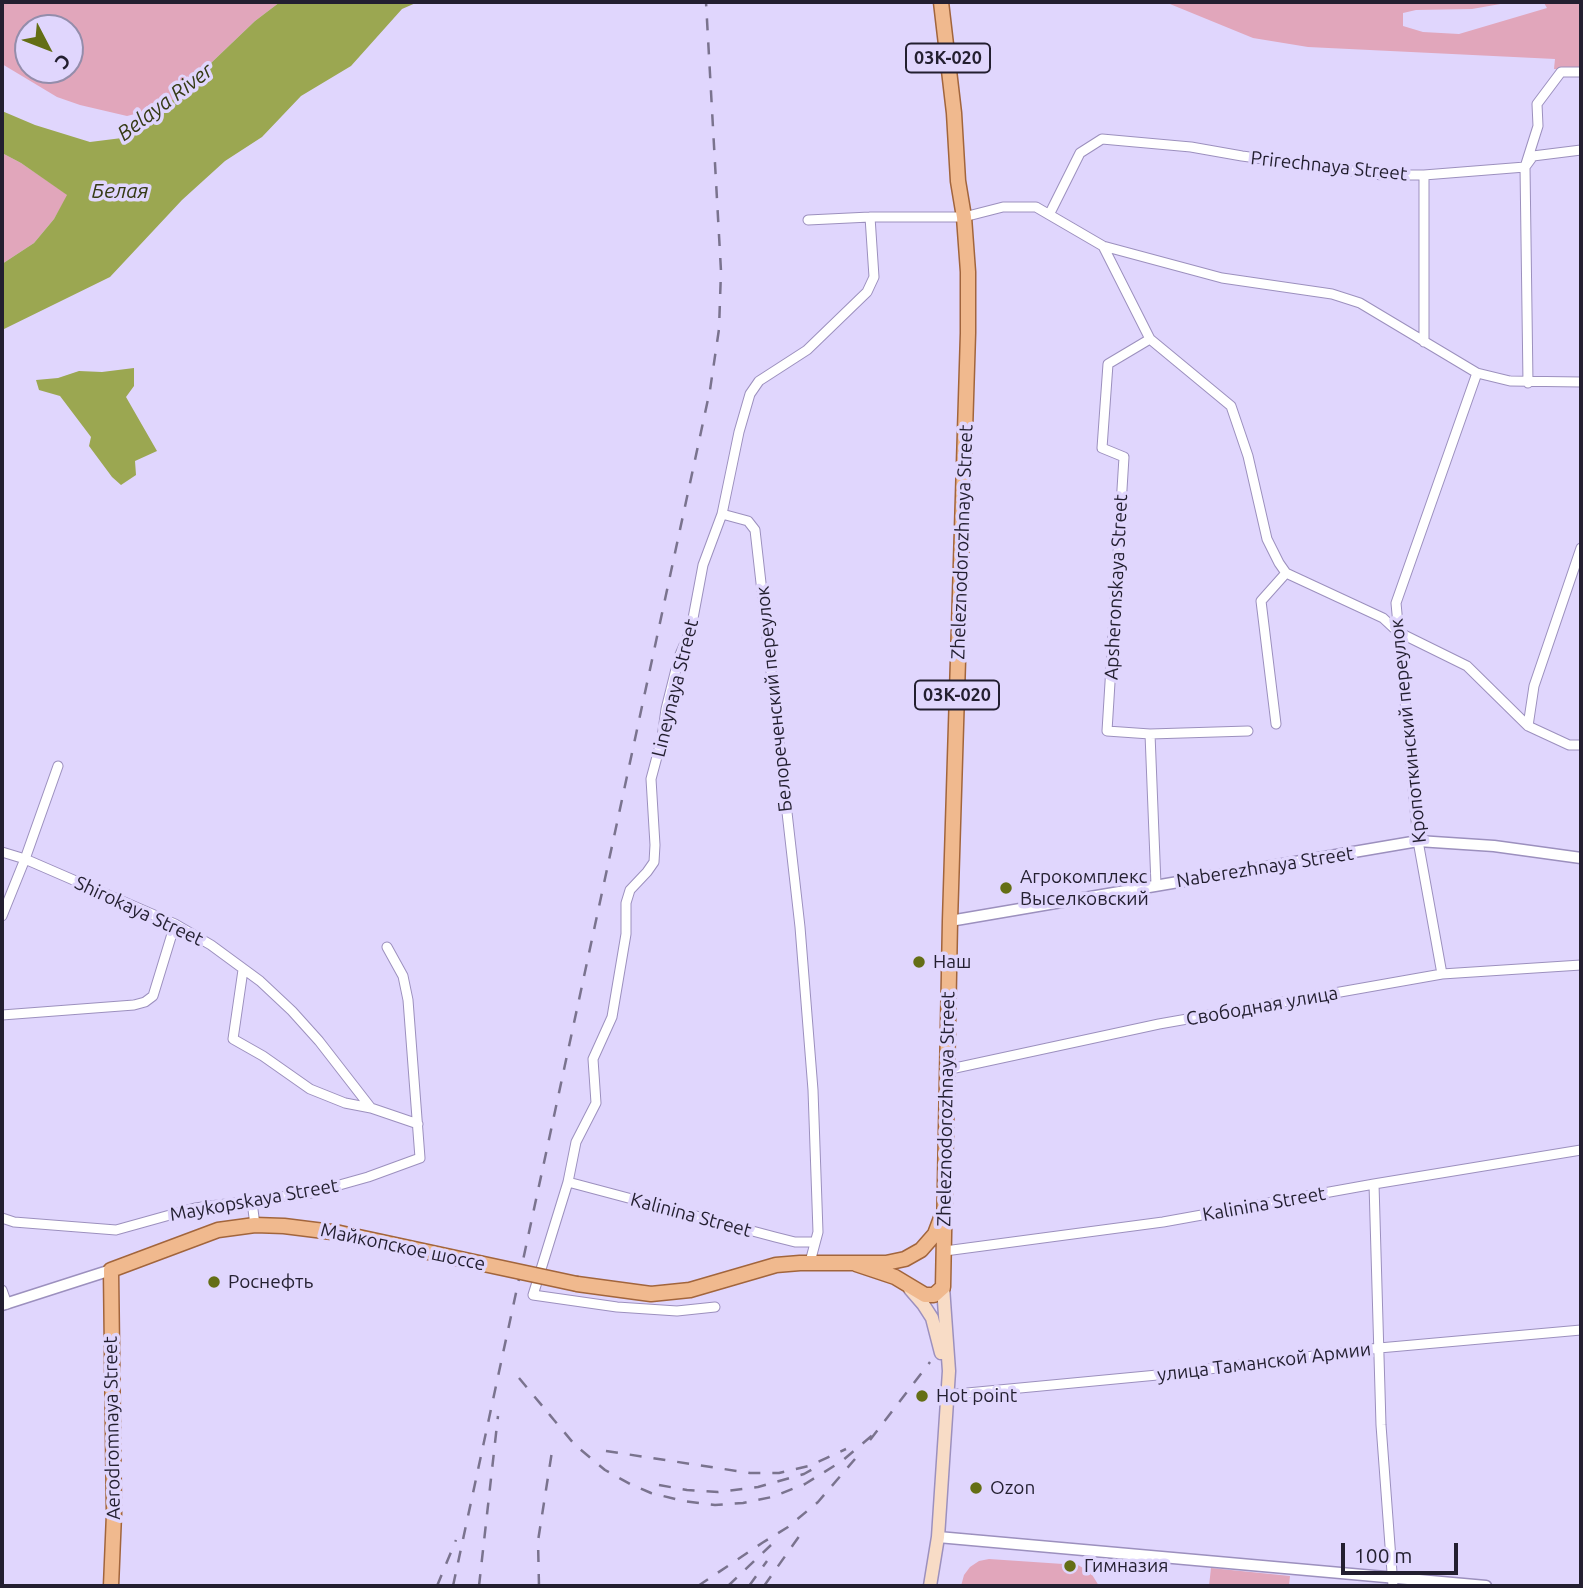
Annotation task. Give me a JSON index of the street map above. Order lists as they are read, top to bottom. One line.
{"streets":{"main road":["03К-020","Zheleznodorozhnaya Street","Майкопское шоссе","Aerodromnaya Street"],"street":["Prirechnaya Street","Apsheronskaya Street","Lineynaya Street","Белореченский переулок","Кропоткинский переулок","Naberezhnaya Street","Shirokaya Street","Свободная улица","Maykopskaya Street","Kalinina Street","улица Таманской Армии"]},"crossings":[["Zheleznodorozhnaya Street","Naberezhnaya Street"],["Zheleznodorozhnaya Street","Свободная улица"],["Zheleznodorozhnaya Street","Kalinina Street"],["Zheleznodorozhnaya Street","улица Таманской Армии"],["Lineynaya Street","Белореченский переулок"],["Lineynaya Street","Kalinina Street"],["Белореченский переулок","Kalinina Street"],["Белореченский переулок","Майкопское шоссе"],["Кропоткинский переулок","Naberezhnaya Street"],["Кропоткинский переулок","Свободная улица"],["Майкопское шоссе","Aerodromnaya Street"]],"water":["Belaya River","Белая"],"places":["Агрокомплекс Выселковский","Наш","Роснефть","Hot point","Ozon","Гимназия"],"scale_bar":"100 m","north":"bottom right"}
